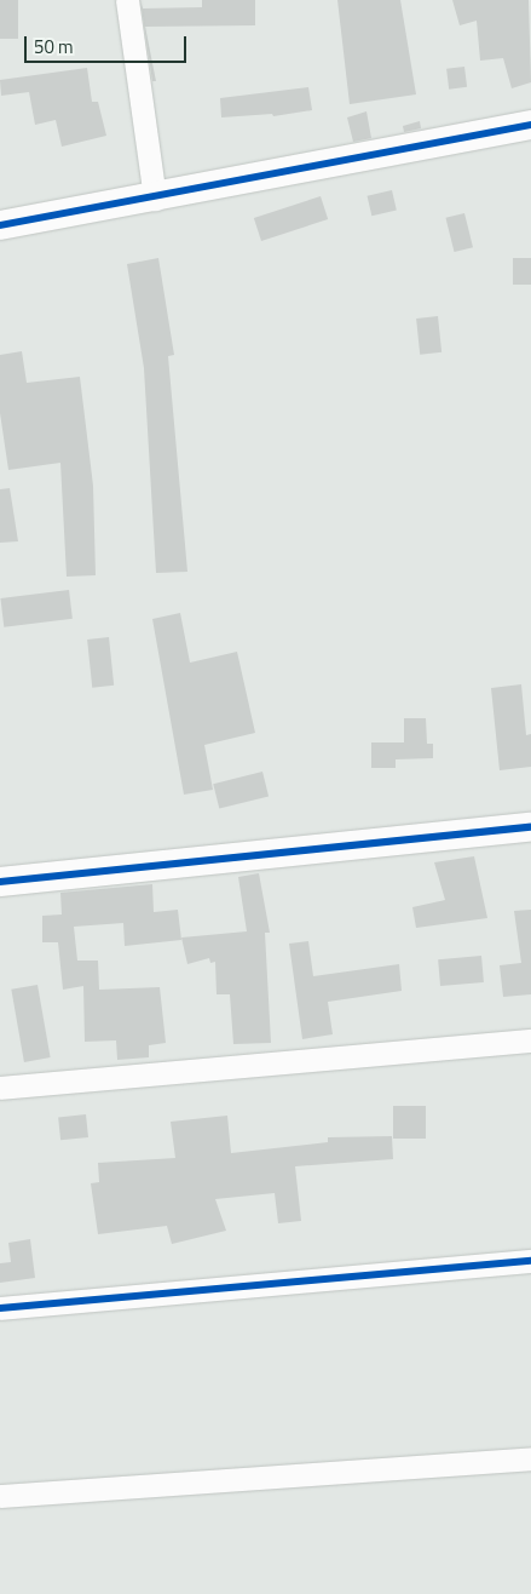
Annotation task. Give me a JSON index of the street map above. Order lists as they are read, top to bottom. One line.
{"scale_bar":"50 m"}
